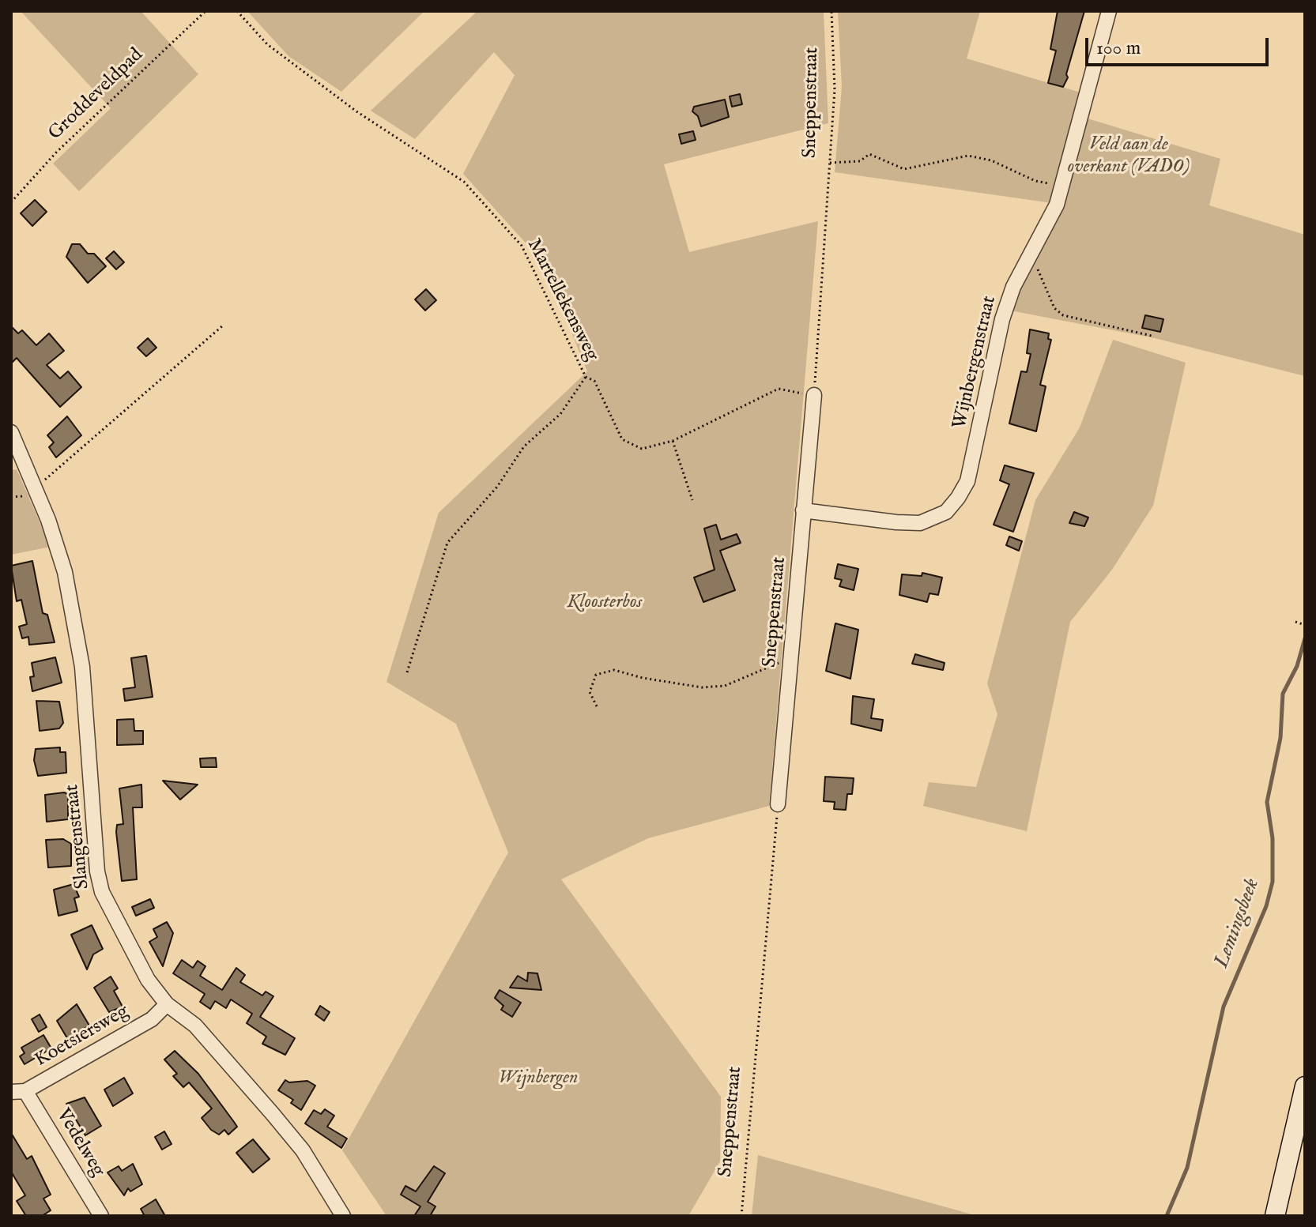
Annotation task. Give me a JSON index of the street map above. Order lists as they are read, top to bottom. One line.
{"streets":{"street":["Sneppenstraat","Wijnbergenstraat","Slangenstraat","Koetsiersweg","Vedelweg"],"path":["Groddeveldpad","Martellekensweg"]},"crossings":[["Sneppenstraat","Martellekensweg"],["Sneppenstraat","Wijnbergenstraat"],["Slangenstraat","Koetsiersweg"],["Koetsiersweg","Vedelweg"]],"water":["Lemingsbeek"],"parks":["Veld aan de overkant (VADO)","Kloosterbos","Wijnbergen"],"scale_bar":"100 m"}
